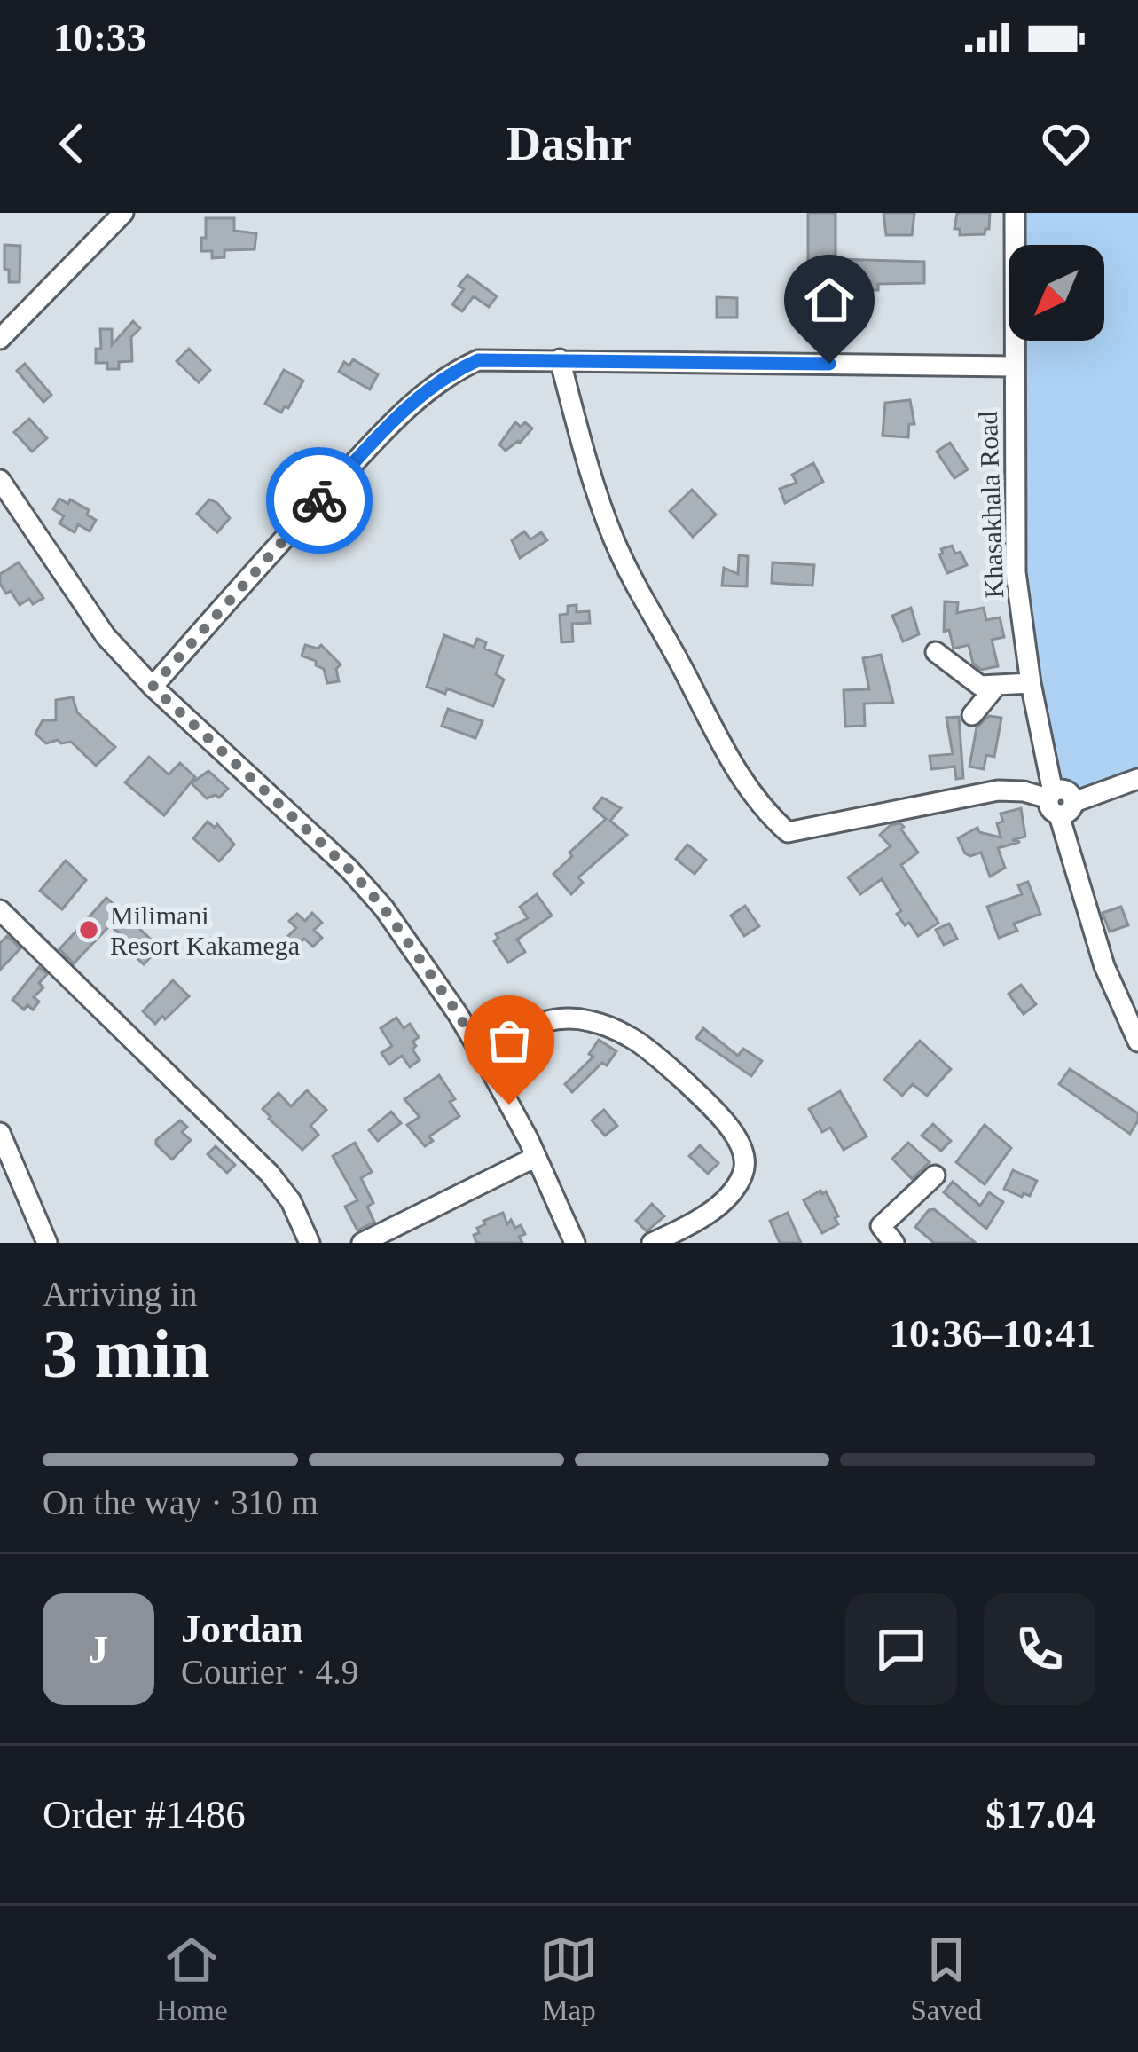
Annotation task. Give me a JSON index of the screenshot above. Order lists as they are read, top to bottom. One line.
{"streets":{"street":["Khasakhala Road"]},"places":["Milimani Resort Kakamega"],"north":"bottom left","page":{"status":"10:33","header":"Dashr","heading":["3 min","Arriving in","10:36–10:41"],"panel":["Jordan","Courier · 4.9","Order #1486","$17.04"],"bar":"On the way · 310 m","round":"J","tabs":["Home","Map","Saved"]}}
